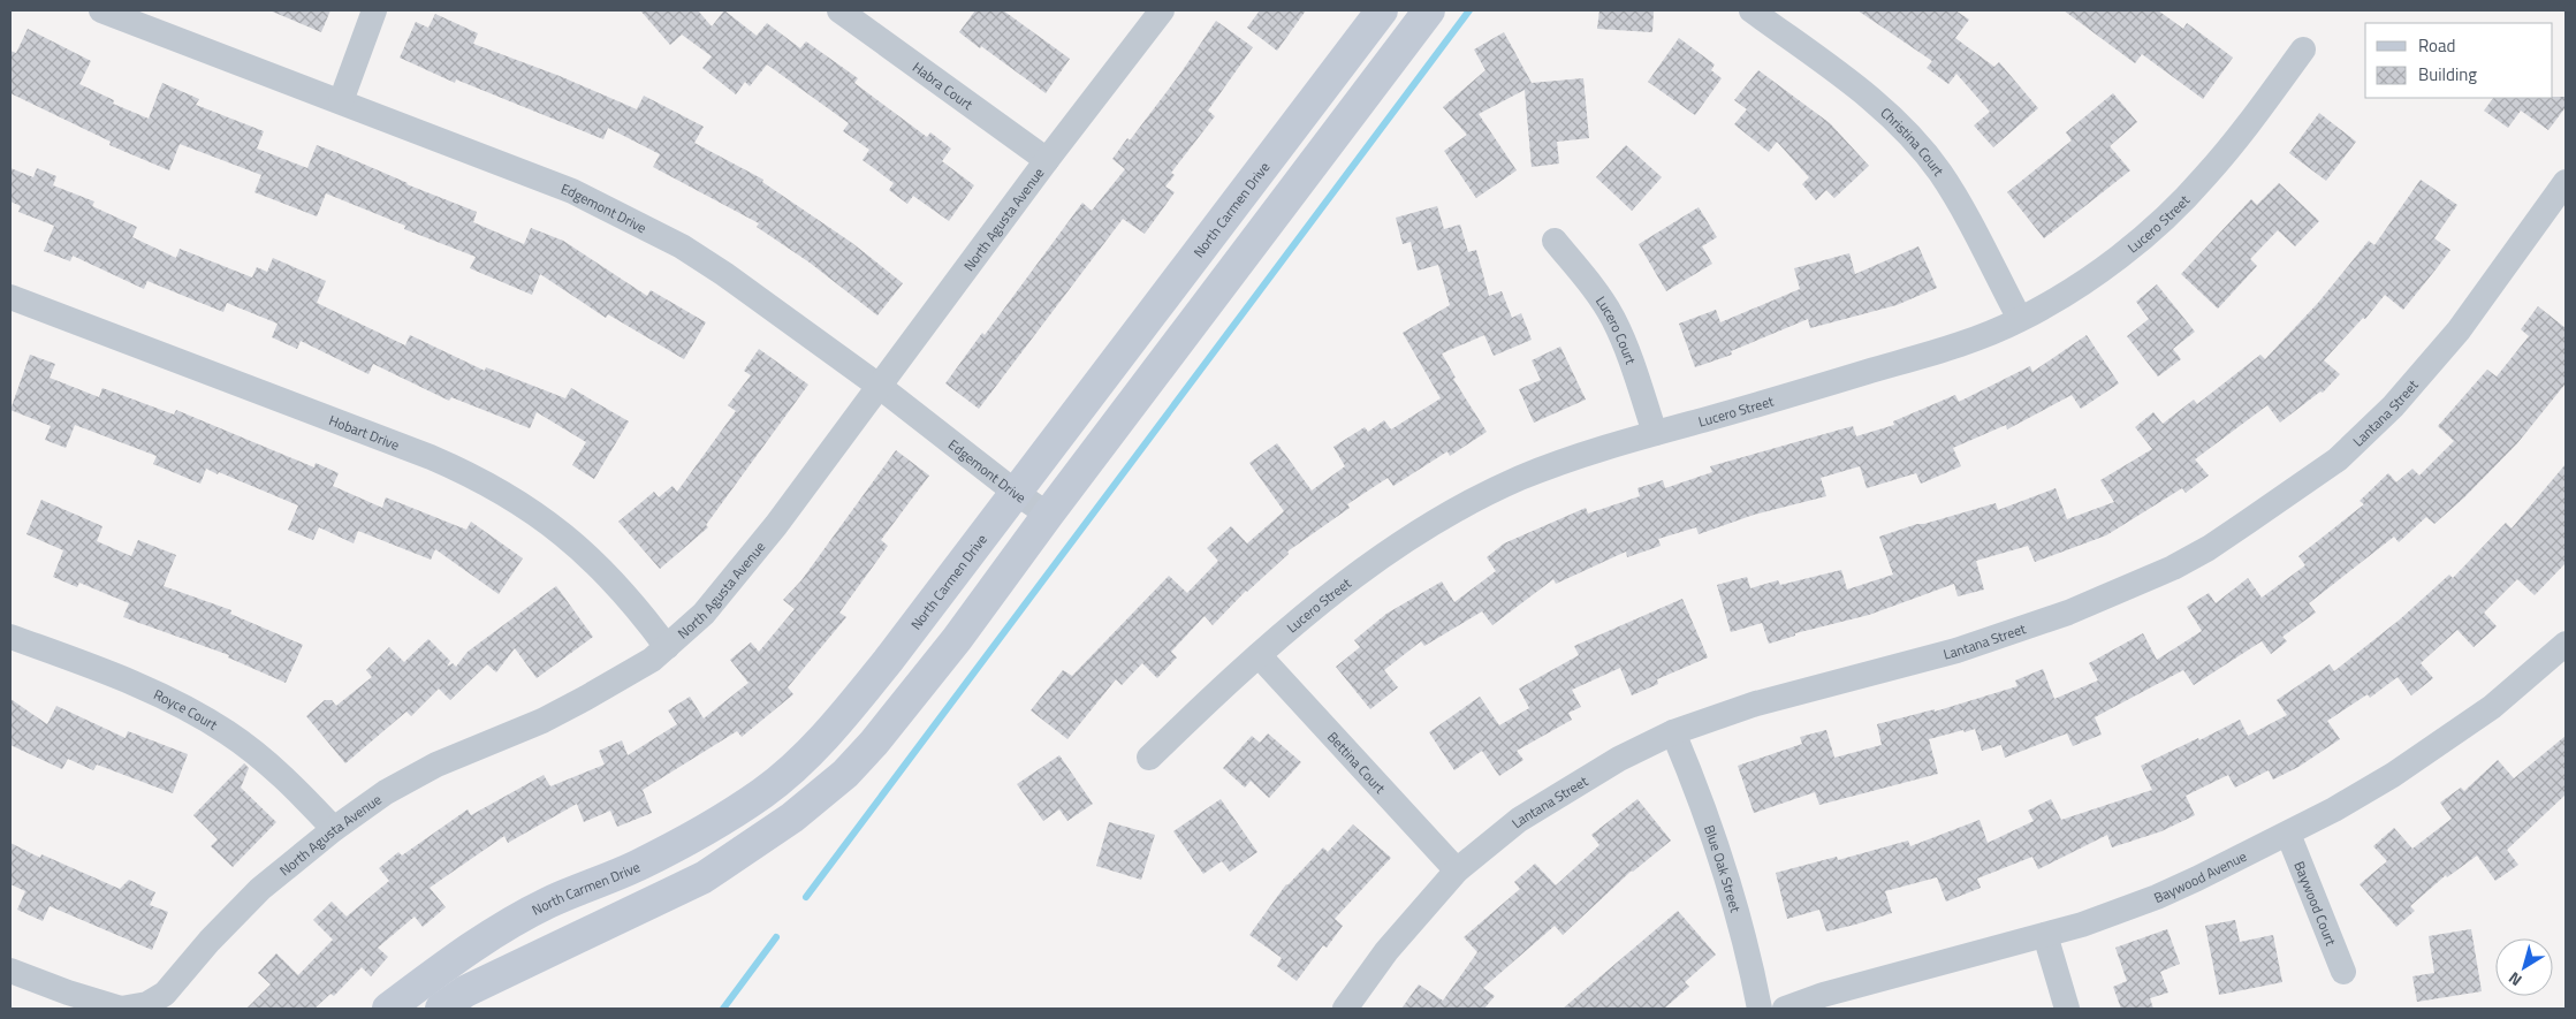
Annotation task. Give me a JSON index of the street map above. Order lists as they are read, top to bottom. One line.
{"streets":{"main road":["North Carmen Drive"],"street":["Habra Court","Christina Court","Edgemont Drive","North Agusta Avenue","Lucero Street","Lucero Court","Lantana Street","Hobart Drive","Royce Court","Bettina Court","Blue Oak Street","Baywood Avenue","Baywood Court"]},"crossings":[["Habra Court","North Agusta Avenue"],["Christina Court","Lucero Street"],["Edgemont Drive","North Carmen Drive"],["Edgemont Drive","North Agusta Avenue"],["North Agusta Avenue","Hobart Drive"],["North Agusta Avenue","Royce Court"],["Lucero Street","Lucero Court"],["Lucero Street","Bettina Court"],["Lantana Street","Bettina Court"],["Lantana Street","Blue Oak Street"],["Baywood Avenue","Baywood Court"]],"legend":["Road","Building"],"north":"bottom left"}
